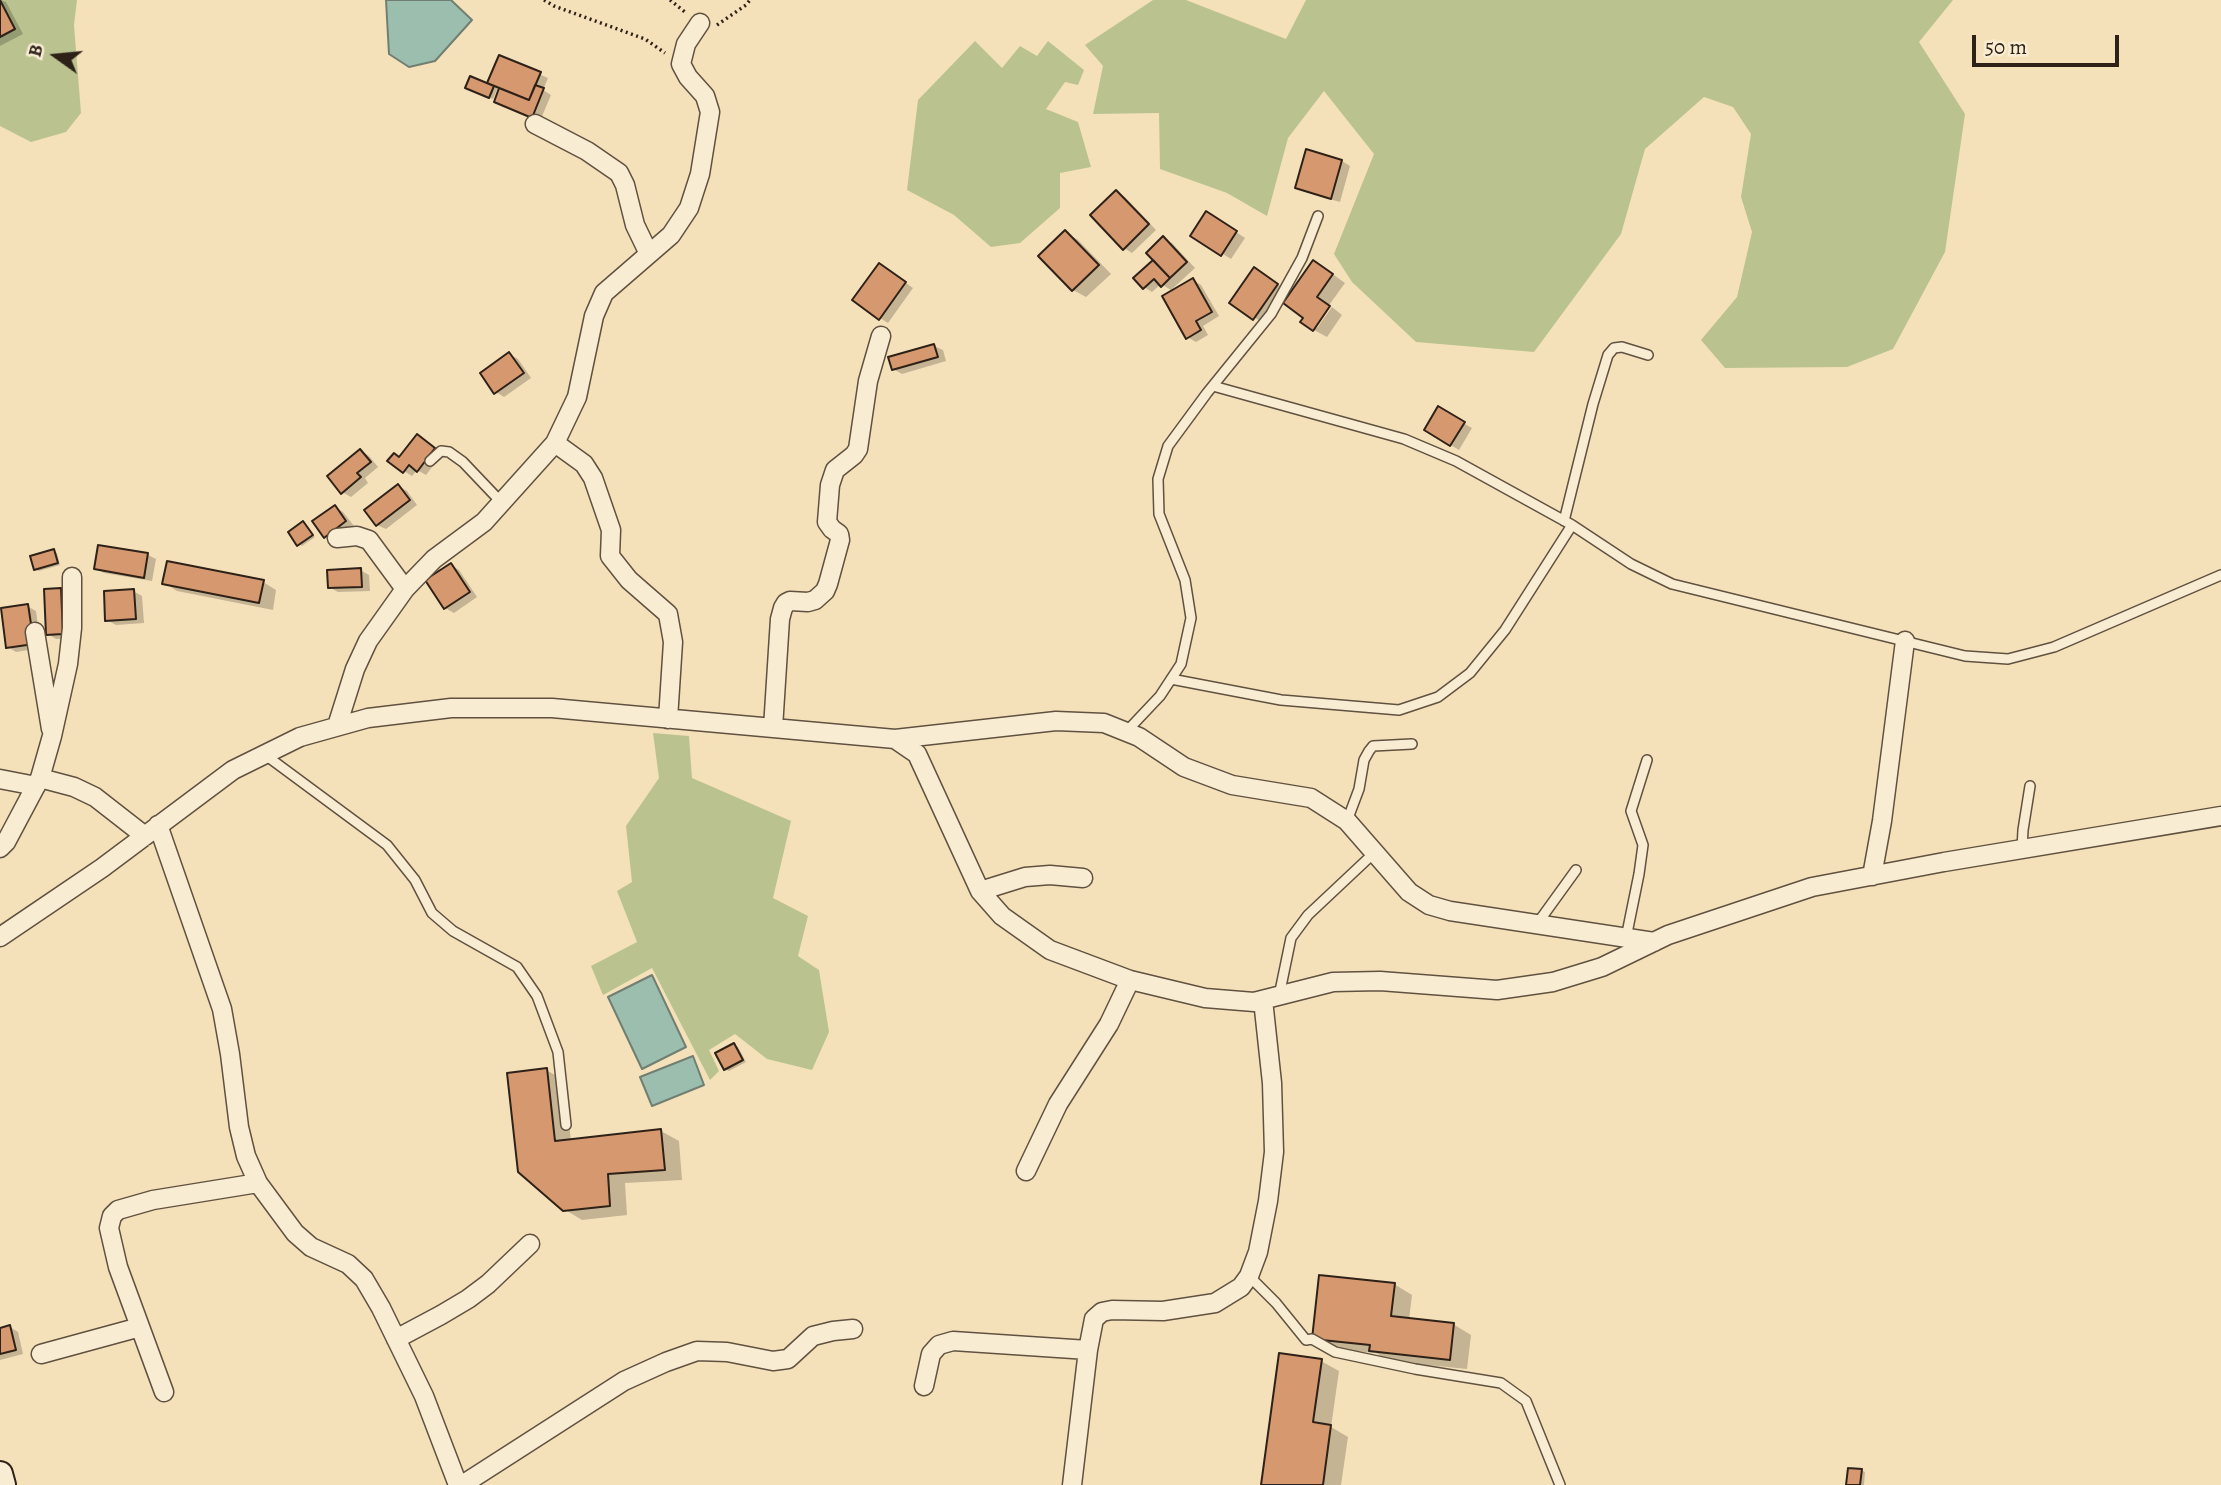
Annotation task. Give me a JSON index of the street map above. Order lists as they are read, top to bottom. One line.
{"scale_bar":"50 m","north":"left"}
